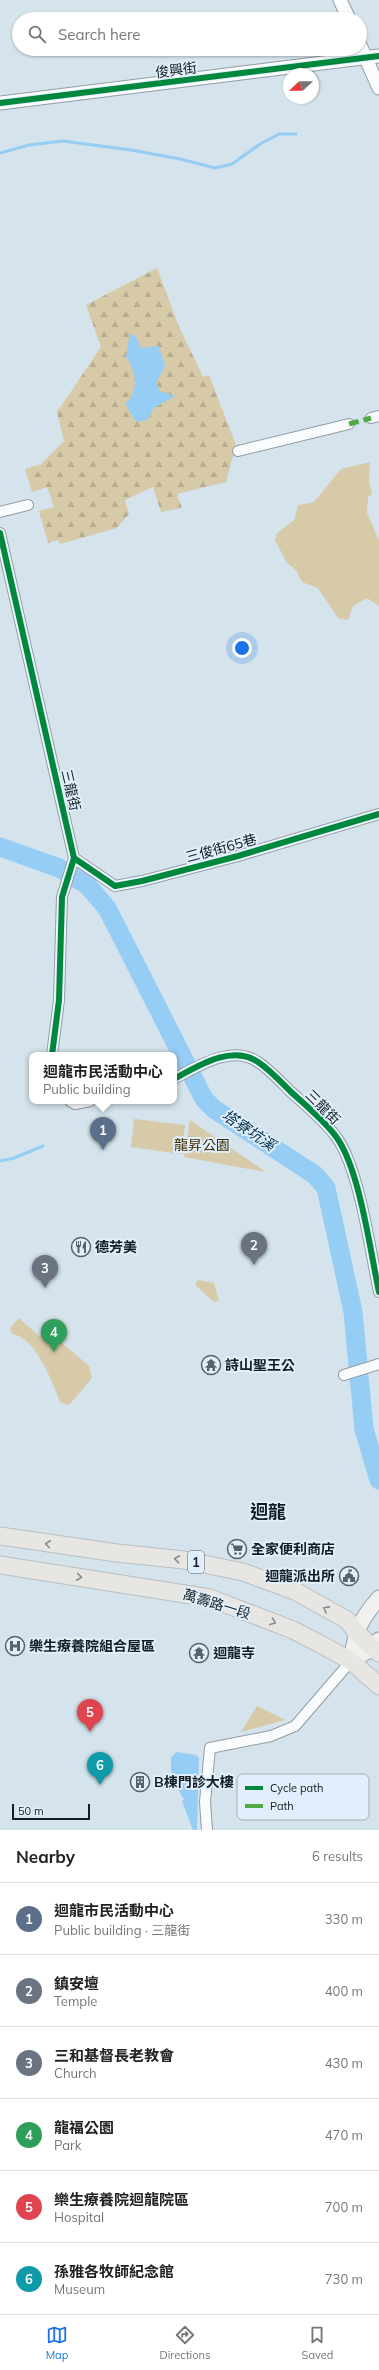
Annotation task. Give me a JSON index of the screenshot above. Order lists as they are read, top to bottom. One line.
{"streets":{"main road":["1","萬壽路一段"],"street":["俊興街","三龍街","三俊街65巷"]},"crossings":[["三龍街","三俊街65巷"]],"districts":["迴龍"],"water":["塔寮坑溪"],"parks":["龍昇公園"],"places":{"restaurant":["德芳美"],"temple":["詩山聖王公","迴龍寺"],"supermarket":["全家便利商店"],"public building":["迴龍派出所"],"hospital":["樂生療養院組合屋區"],"building":["B棟門診大樓"]},"legend":["Cycle path","Path"],"scale_bar":"50 m","north":"left","page":{"search":"Search here","popup":["迴龍市民活動中心","Public building"],"pins":["1","2","3","4","5","6"],"scale":"50 m","heading":["Nearby","6 results"],"list":[{"mark":"1","name":"迴龍市民活動中心","note":"Public building · 三龍街","value":"330 m"},{"mark":"2","name":"鎮安壇","note":"Temple","value":"400 m"},{"mark":"3","name":"三和基督長老教會","note":"Church","value":"430 m"},{"mark":"4","name":"龍福公園","note":"Park","value":"470 m"},{"mark":"5","name":"樂生療養院迴龍院區","note":"Hospital","value":"700 m"},{"mark":"6","name":"孫雅各牧師紀念館","note":"Museum","value":"730 m"}],"nav":["Map","Directions","Saved"]}}
